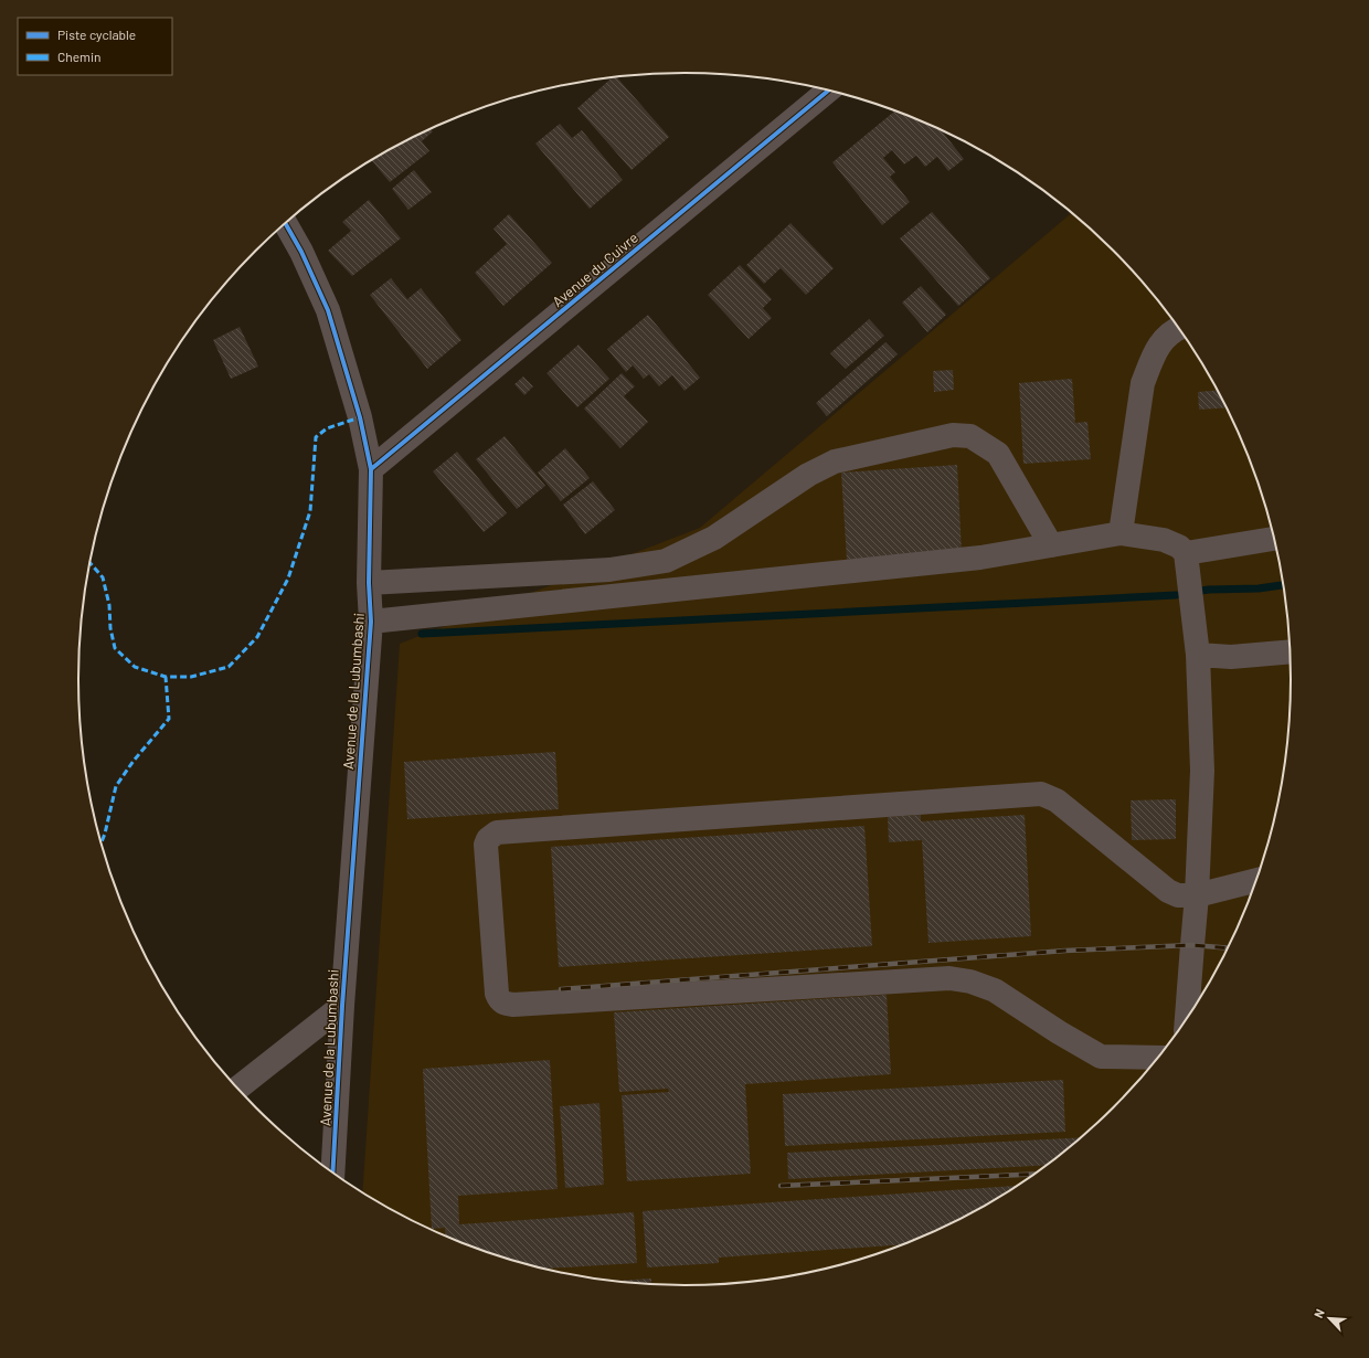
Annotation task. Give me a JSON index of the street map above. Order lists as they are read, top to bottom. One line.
{"streets":{"street":["Avenue du Cuivre","Avenue de la Lubumbashi"]},"crossings":[["Avenue du Cuivre","Avenue de la Lubumbashi"]],"legend":["Piste cyclable","Chemin"],"north":"top left"}
